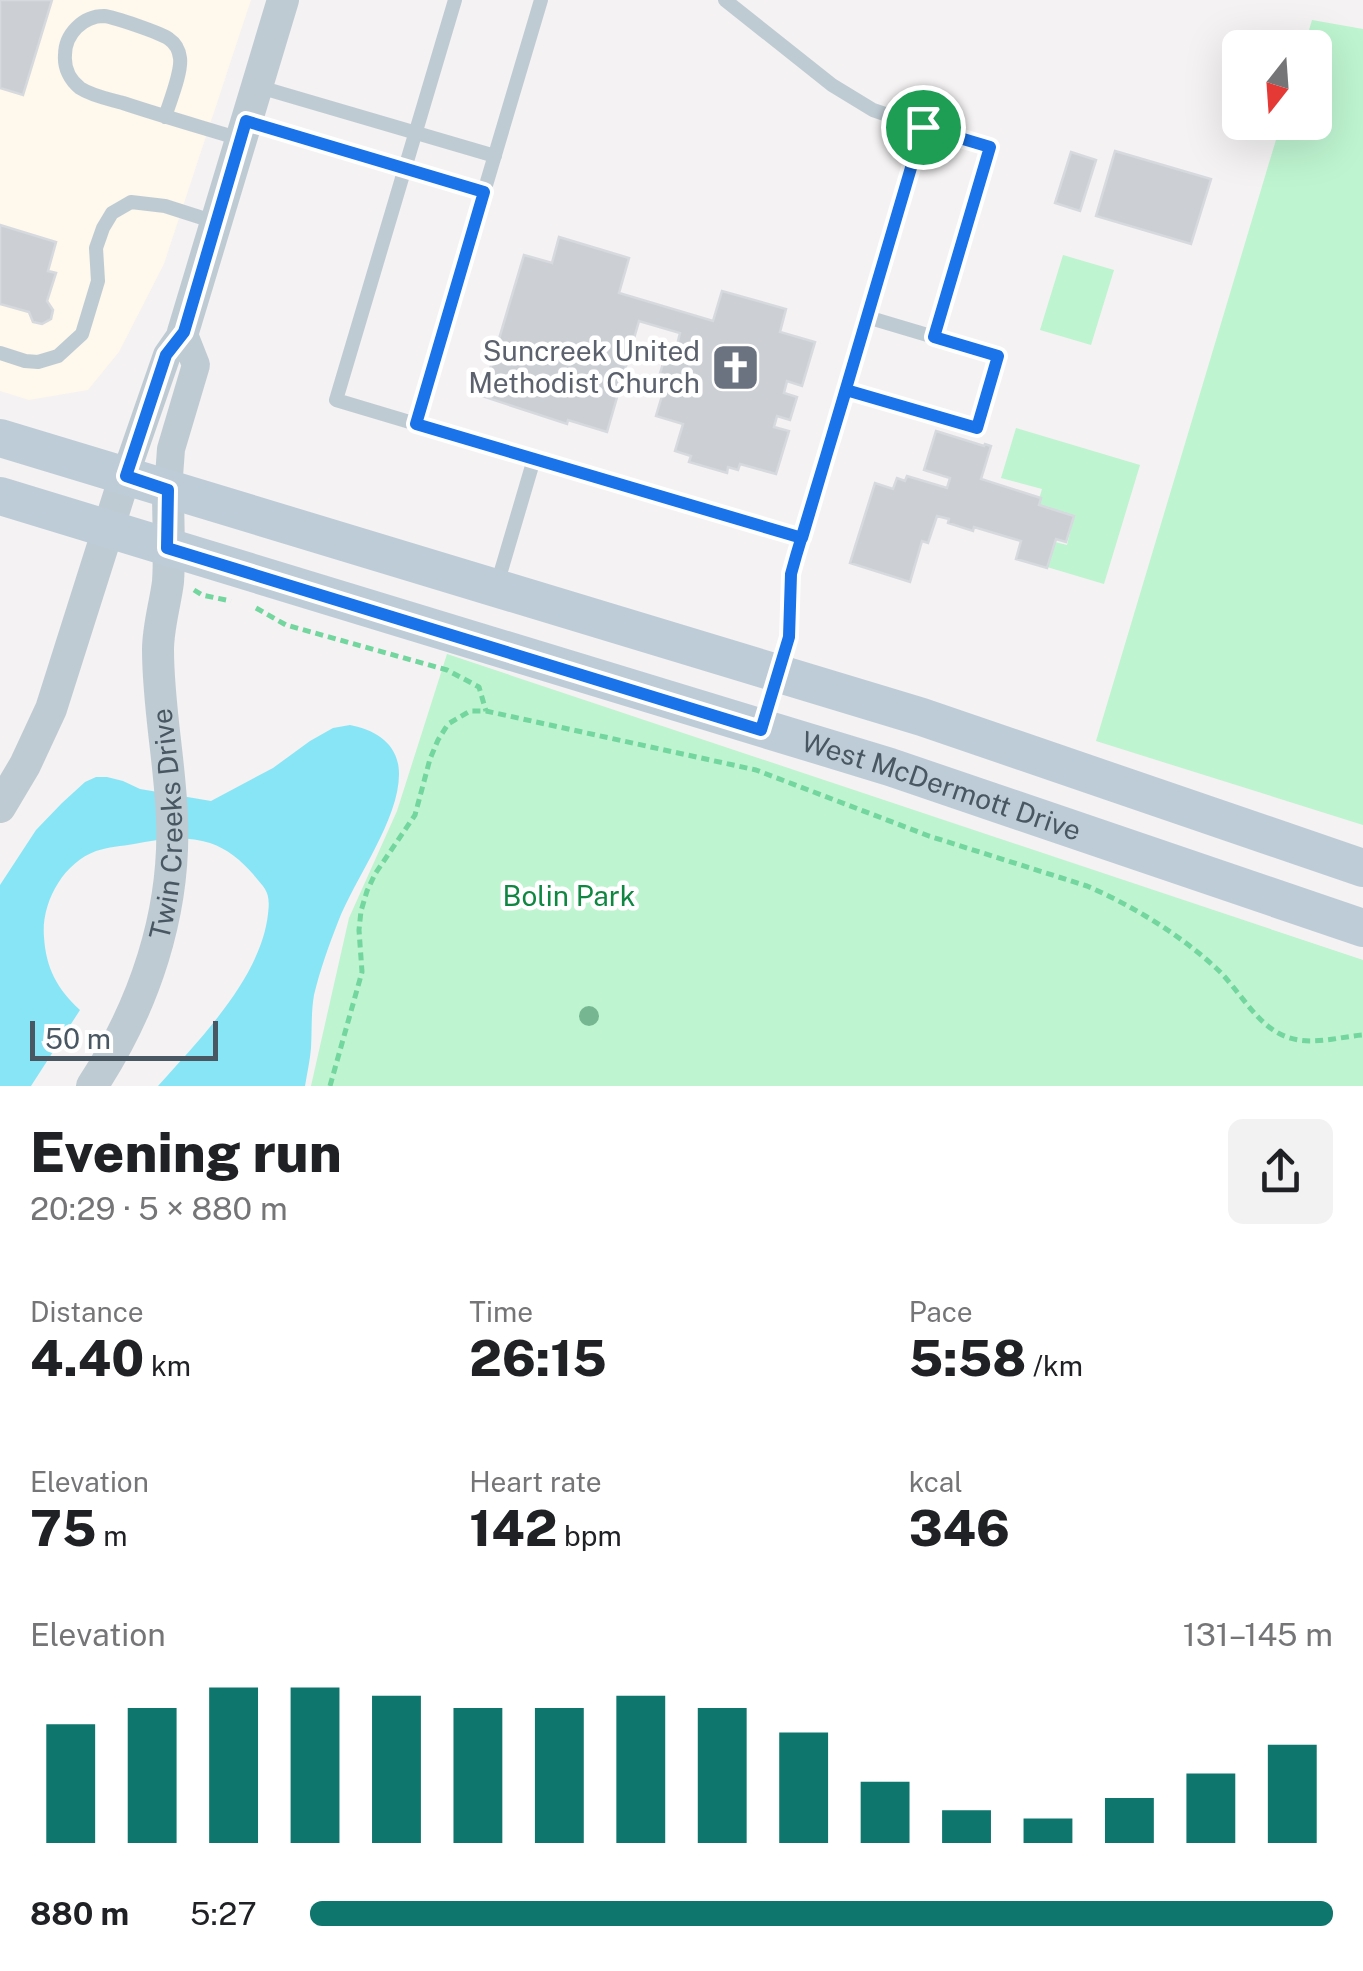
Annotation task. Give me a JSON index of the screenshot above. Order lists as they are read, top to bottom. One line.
{"streets":{"main road":["West McDermott Drive"],"street":["Twin Creeks Drive"]},"crossings":[["West McDermott Drive","Twin Creeks Drive"]],"parks":["Bolin Park"],"places":{"church":["Suncreek United Methodist Church"]},"scale_bar":"50 m","north":"bottom","page":{"scale":"50 m","heading":["Evening run","20:29 · 5 × 880 m"],"stats":[["Distance","4.40 km"],["Time","26:15"],["Pace","5:58 /km"],["Elevation","75 m"],["Heart rate","142 bpm"],["kcal","346"]],"chart":["Elevation","131–145 m"],"list":[{"name":"880 m","note":"5:27"}]}}
